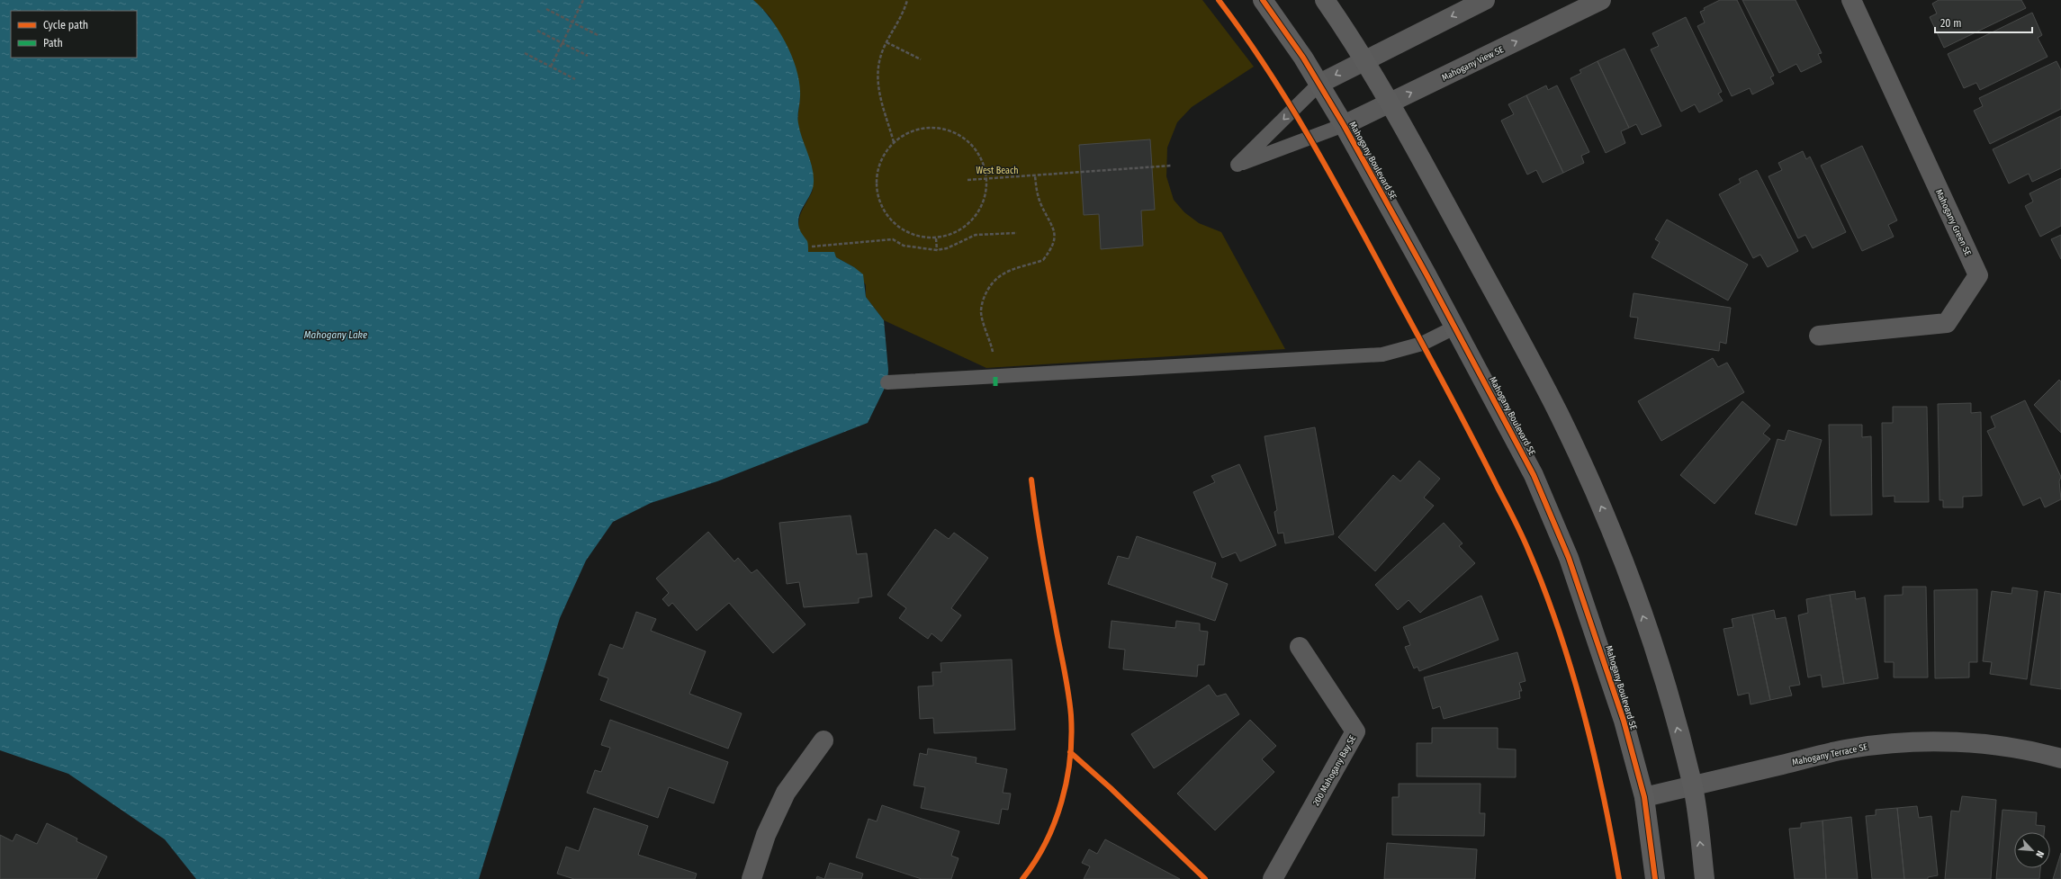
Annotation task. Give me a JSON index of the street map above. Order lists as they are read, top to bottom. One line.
{"streets":{"street":["Mahogany View SE","Mahogany Boulevard SE","Mahogany Green SE","Mahogany Terrace SE","200 Mahogany Bay SE"]},"crossings":[["Mahogany View SE","Mahogany Boulevard SE"],["Mahogany Boulevard SE","Mahogany Terrace SE"]],"water":["Mahogany Lake"],"parks":["West Beach"],"legend":["Cycle path","Path"],"scale_bar":"20 m","north":"bottom right"}
